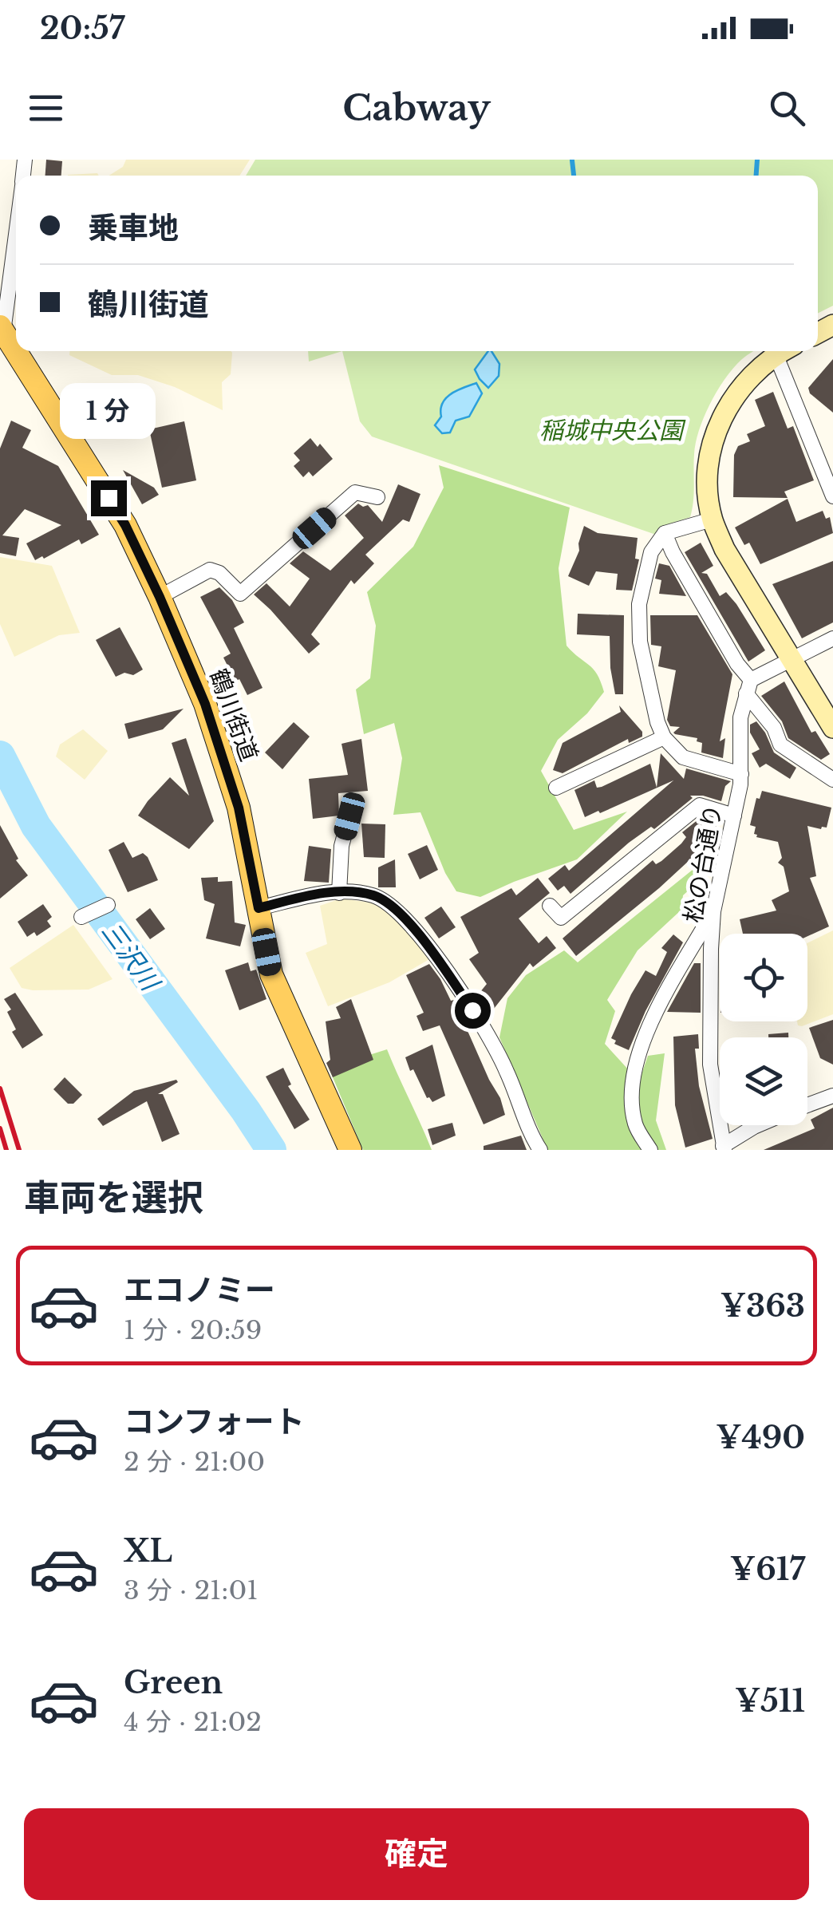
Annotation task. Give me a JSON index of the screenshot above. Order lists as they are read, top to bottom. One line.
{"streets":{"main road":["鶴川街道"],"street":["松の台通り"]},"water":["三沢川"],"parks":["稲城中央公園"],"page":{"status":"20:57","header":"Cabway","banner":["乗車地","鶴川街道"],"bubble":"1 分","heading":"車両を選択","list":[{"name":"エコノミー","note":"1 分 · 20:59","value":"¥363"},{"name":"コンフォート","note":"2 分 · 21:00","value":"¥490"},{"name":"XL","note":"3 分 · 21:01","value":"¥617"},{"name":"Green","note":"4 分 · 21:02","value":"¥511"}],"buttons":"確定"}}
